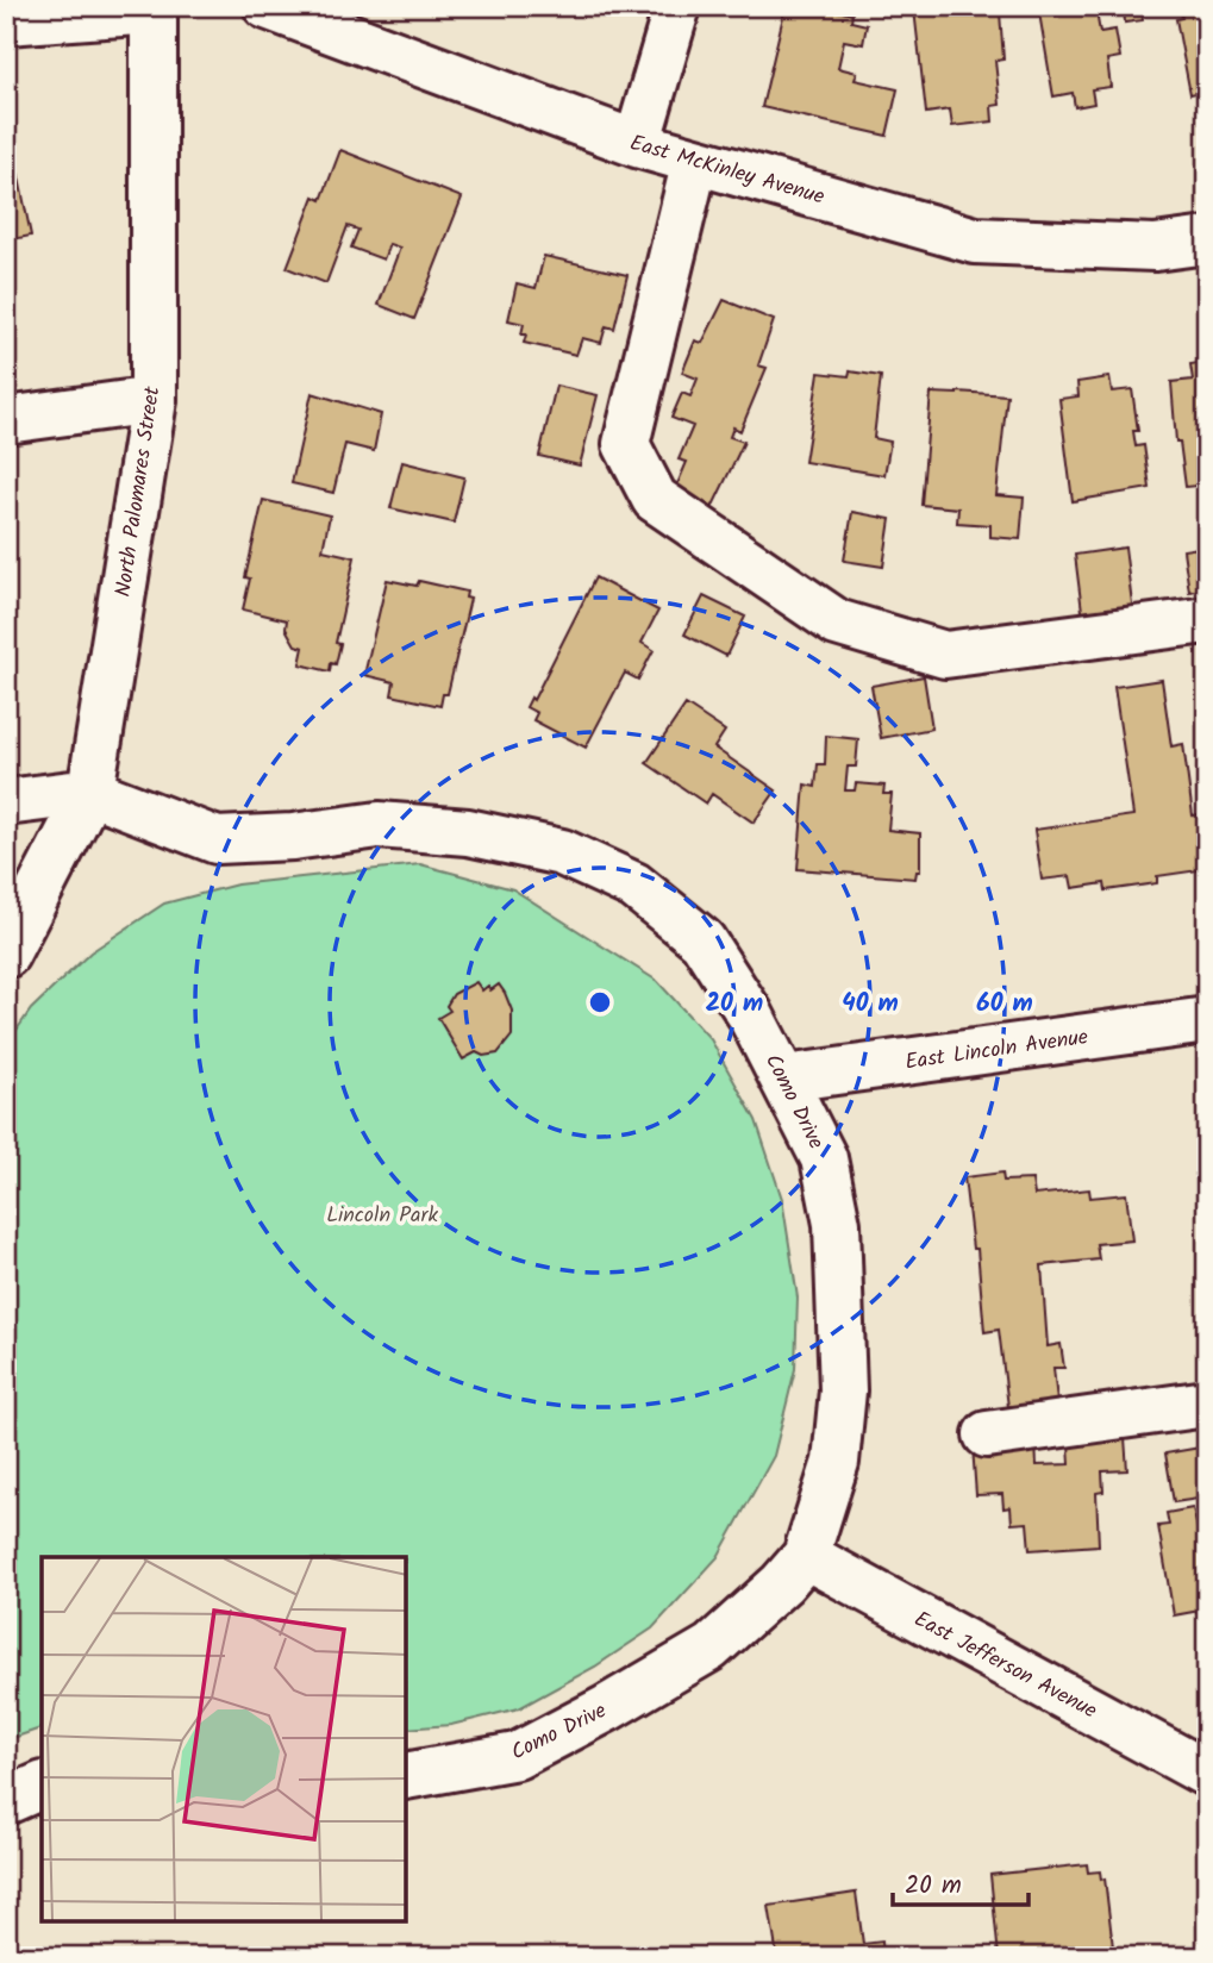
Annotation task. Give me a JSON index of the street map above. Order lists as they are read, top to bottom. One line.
{"streets":{"street":["East McKinley Avenue","North Palomares Street","East Lincoln Avenue","Como Drive","East Jefferson Avenue"]},"crossings":[["North Palomares Street","Como Drive"],["East Lincoln Avenue","Como Drive"],["Como Drive","East Jefferson Avenue"]],"parks":["Lincoln Park"],"scale_bar":"20 m","rings":["20 m","40 m","60 m"]}
